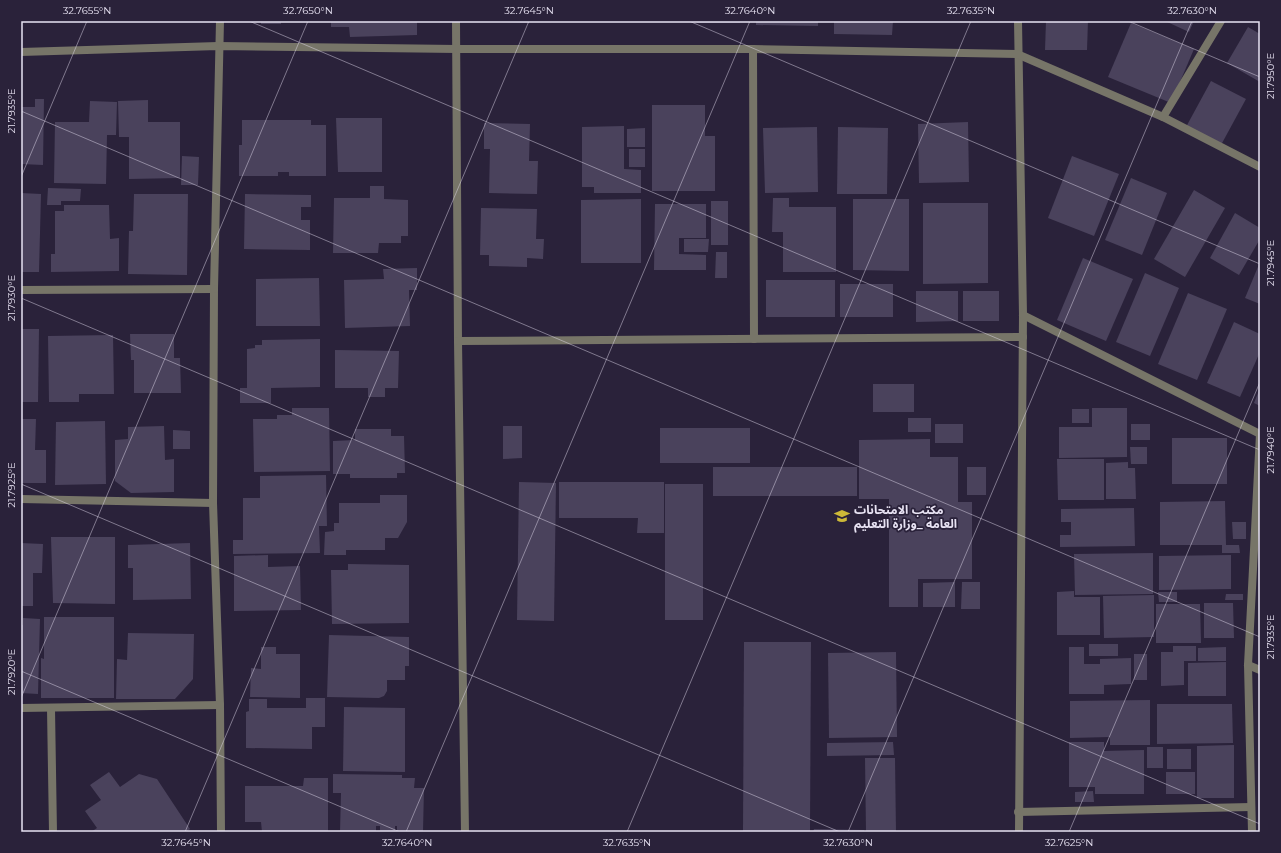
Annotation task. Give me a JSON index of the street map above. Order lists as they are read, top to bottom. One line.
{"places":{"school or university":["مكتب الامتحانات العامة _وزارة التعليم"]},"coordinates":["32.7655°N","32.7650°N","32.7645°N","32.7640°N","32.7635°N","32.7630°N","21.7950°E","21.7935°E","21.7945°E","21.7930°E","21.7940°E","21.7925°E","21.7920°E","32.7625°N"]}
